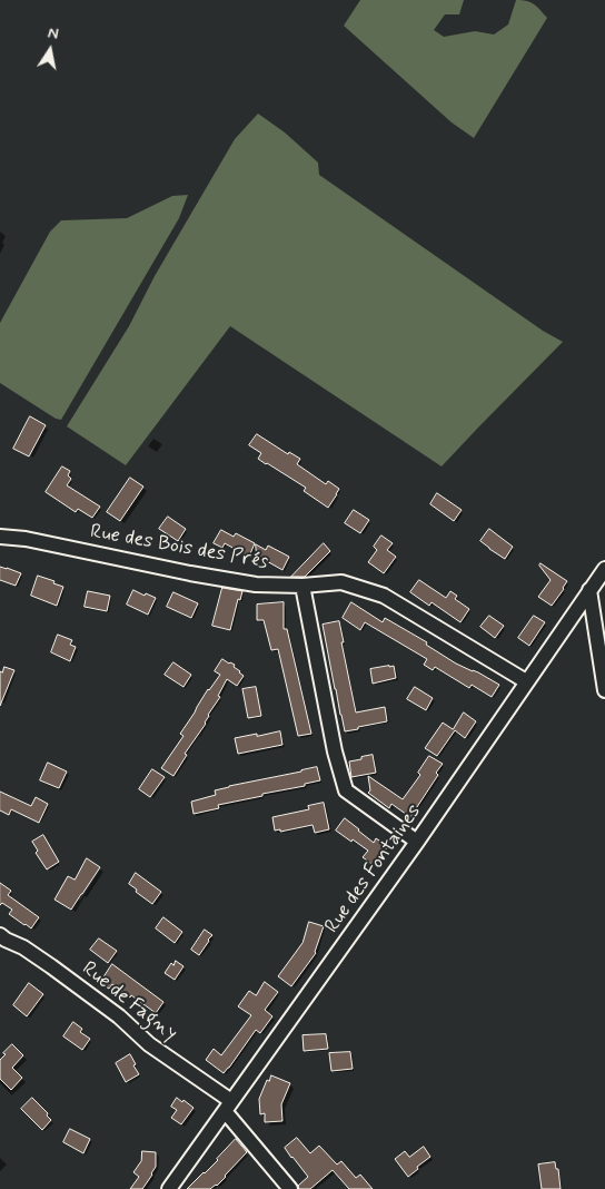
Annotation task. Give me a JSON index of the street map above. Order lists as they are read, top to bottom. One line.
{"streets":{"street":["Rue des Bois des Prés","Rue des Fontaines","Rue de Fagny"]},"crossings":[["Rue des Bois des Prés","Rue des Fontaines"],["Rue des Fontaines","Rue de Fagny"]],"north":"top"}
